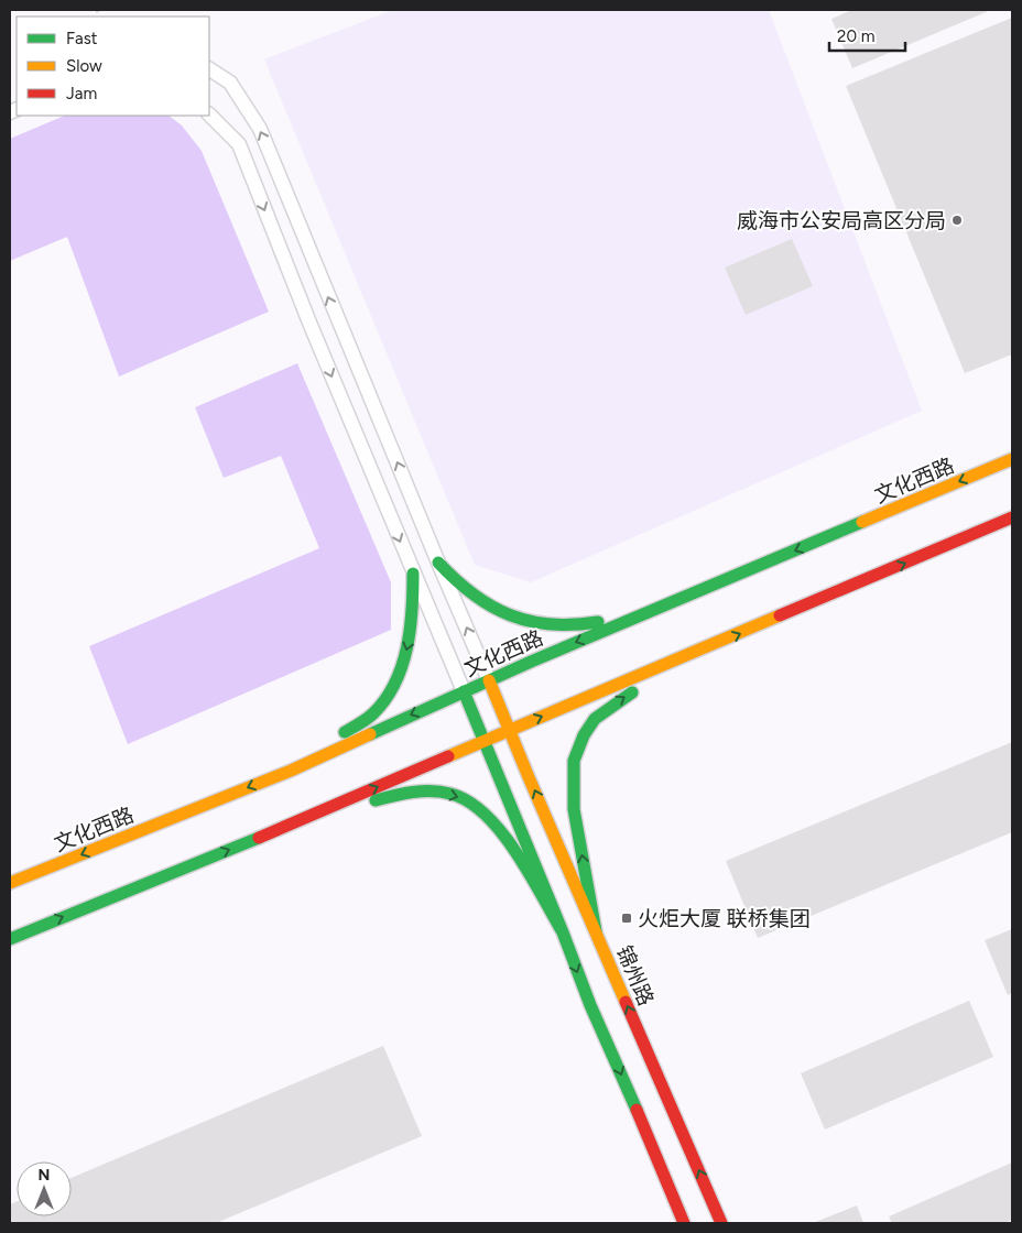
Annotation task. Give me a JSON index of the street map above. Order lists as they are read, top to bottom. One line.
{"streets":{"main road":["文化西路","锦州路"]},"crossings":[["文化西路","锦州路"]],"places":{"other":["威海市公安局高区分局"],"transit":["火炬大厦 联桥集团"]},"legend":["Fast","Slow","Jam"],"scale_bar":"20 m","north":"top"}
